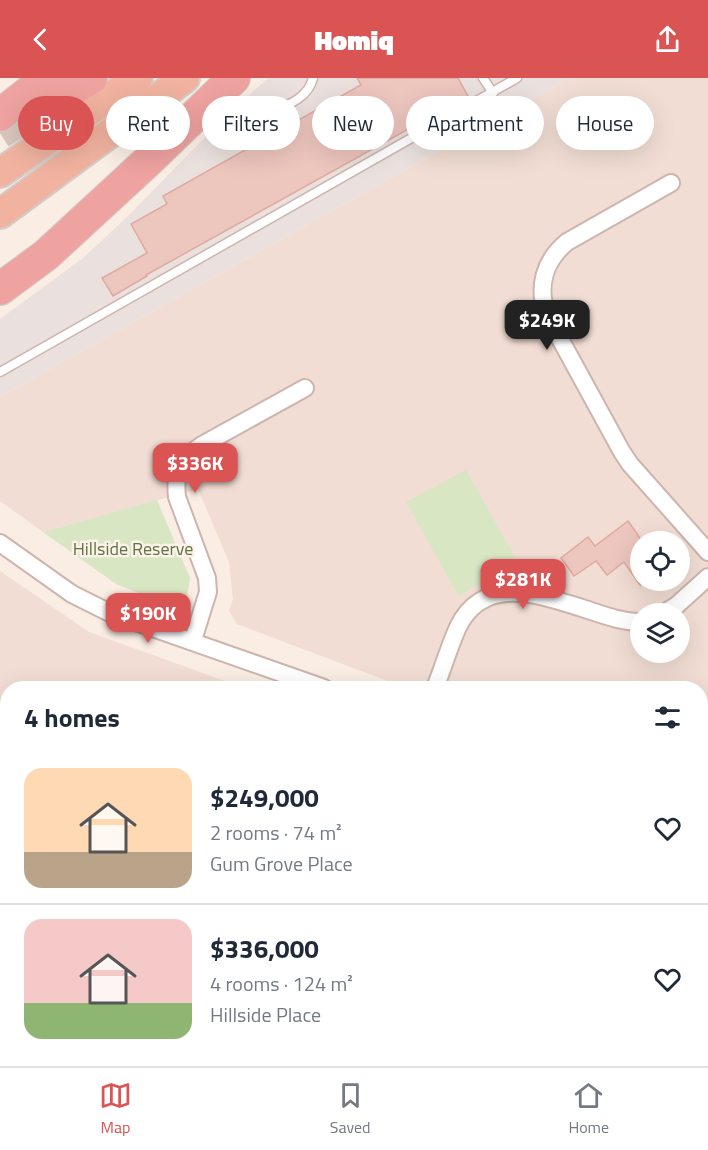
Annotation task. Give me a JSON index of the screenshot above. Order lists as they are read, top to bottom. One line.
{"parks":["Hillside Reserve"],"page":{"header":"Homiq","chip":["Buy","Rent","Filters","New","Apartment","House"],"price":["$249K","$336K","$281K","$190K"],"heading":"4 homes","list":[{"name":"$249,000","note":"2 rooms · 74 m² · Gum Grove Place"},{"name":"$336,000","note":"4 rooms · 124 m² · Hillside Place"}],"tabs":["Map","Saved","Home"]}}
